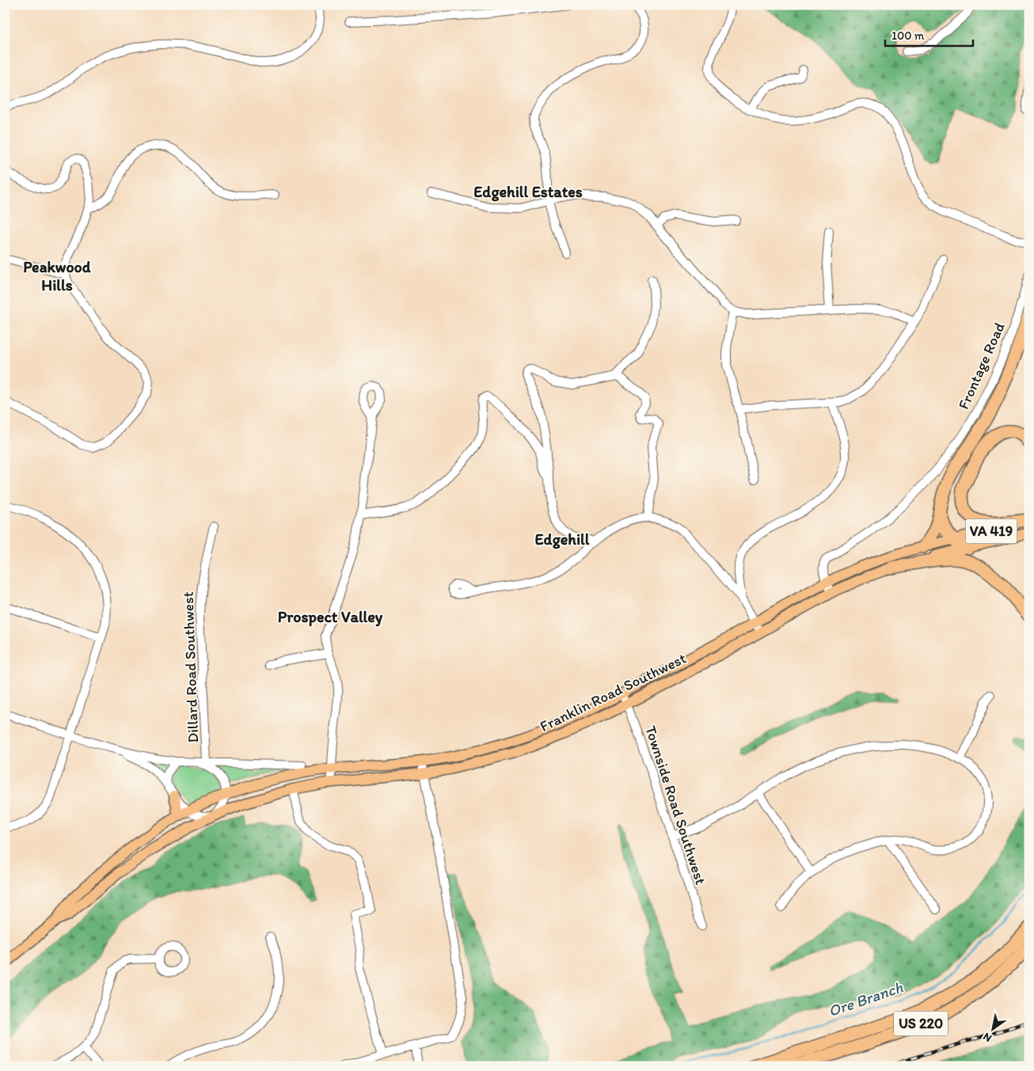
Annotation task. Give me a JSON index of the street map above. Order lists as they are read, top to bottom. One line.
{"streets":{"highway":["US 220"],"main road":["VA 419","Franklin Road Southwest"],"street":["Frontage Road","Dillard Road Southwest","Townside Road Southwest"]},"crossings":[["Frontage Road","Franklin Road Southwest"],["VA 419","Franklin Road Southwest"],["Franklin Road Southwest","Townside Road Southwest"]],"districts":["Edgehill Estates","Peakwood Hills","Edgehill","Prospect Valley"],"water":["Ore Branch"],"scale_bar":"100 m","north":"bottom left"}
